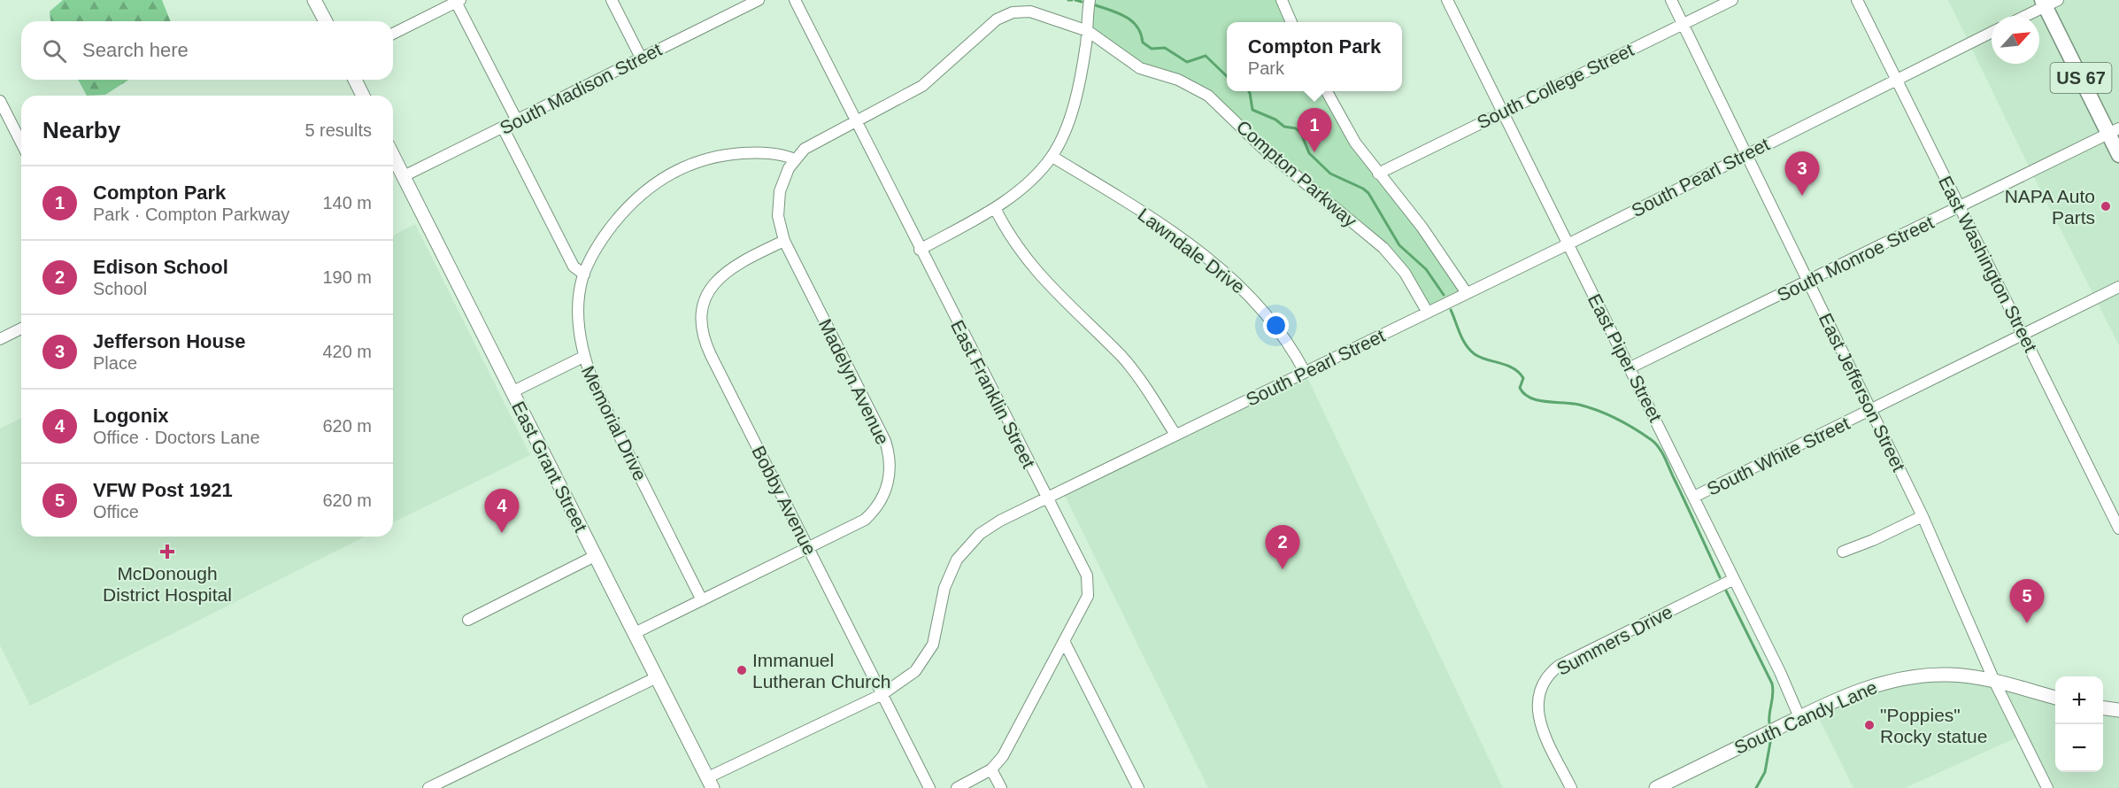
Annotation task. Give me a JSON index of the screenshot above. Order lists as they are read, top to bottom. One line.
{"streets":{"highway":["US 67"],"main road":["East Grant Street","South Candy Lane"],"street":["South College Street","South Madison Street","Compton Parkway","South Pearl Street","Lawndale Drive","South Monroe Street","East Washington Street","East Piper Street","Madelyn Avenue","East Jefferson Street","East Franklin Street","Memorial Drive","South White Street","Bobby Avenue","Summers Drive"]},"crossings":[["US 67","South Monroe Street"],["South College Street","East Piper Street"],["South College Street","East Jefferson Street"],["South Madison Street","East Grant Street"],["Compton Parkway","South Pearl Street"],["South Pearl Street","Lawndale Drive"],["South Pearl Street","East Washington Street"],["South Pearl Street","East Piper Street"],["South Pearl Street","East Jefferson Street"],["South Pearl Street","East Franklin Street"],["South Pearl Street","East Grant Street"],["South Pearl Street","Bobby Avenue"],["South Monroe Street","East Washington Street"],["South Monroe Street","East Piper Street"],["South Monroe Street","East Jefferson Street"],["East Washington Street","South White Street"],["East Piper Street","South White Street"],["East Piper Street","Summers Drive"],["East Piper Street","South Candy Lane"],["Madelyn Avenue","East Franklin Street"],["Madelyn Avenue","Memorial Drive"],["Madelyn Avenue","East Grant Street"],["Madelyn Avenue","Bobby Avenue"],["East Jefferson Street","South White Street"],["East Jefferson Street","South Candy Lane"]],"places":{"other":["NAPA Auto Parts","Immanuel Lutheran Church","\"Poppies\" Rocky statue"],"health":["McDonough District Hospital"]},"north":"top right","page":{"search":"Search here","popup":["Compton Park","Park"],"heading":["Nearby","5 results"],"pins":["1","3","4","2","5"],"list":[{"mark":"1","name":"Compton Park","note":"Park · Compton Parkway","value":"140 m"},{"mark":"2","name":"Edison School","note":"School","value":"190 m"},{"mark":"3","name":"Jefferson House","note":"Place","value":"420 m"},{"mark":"4","name":"Logonix","note":"Office · Doctors Lane","value":"620 m"},{"mark":"5","name":"VFW Post 1921","note":"Office","value":"620 m"}],"map_buttons":["+","−"]}}
